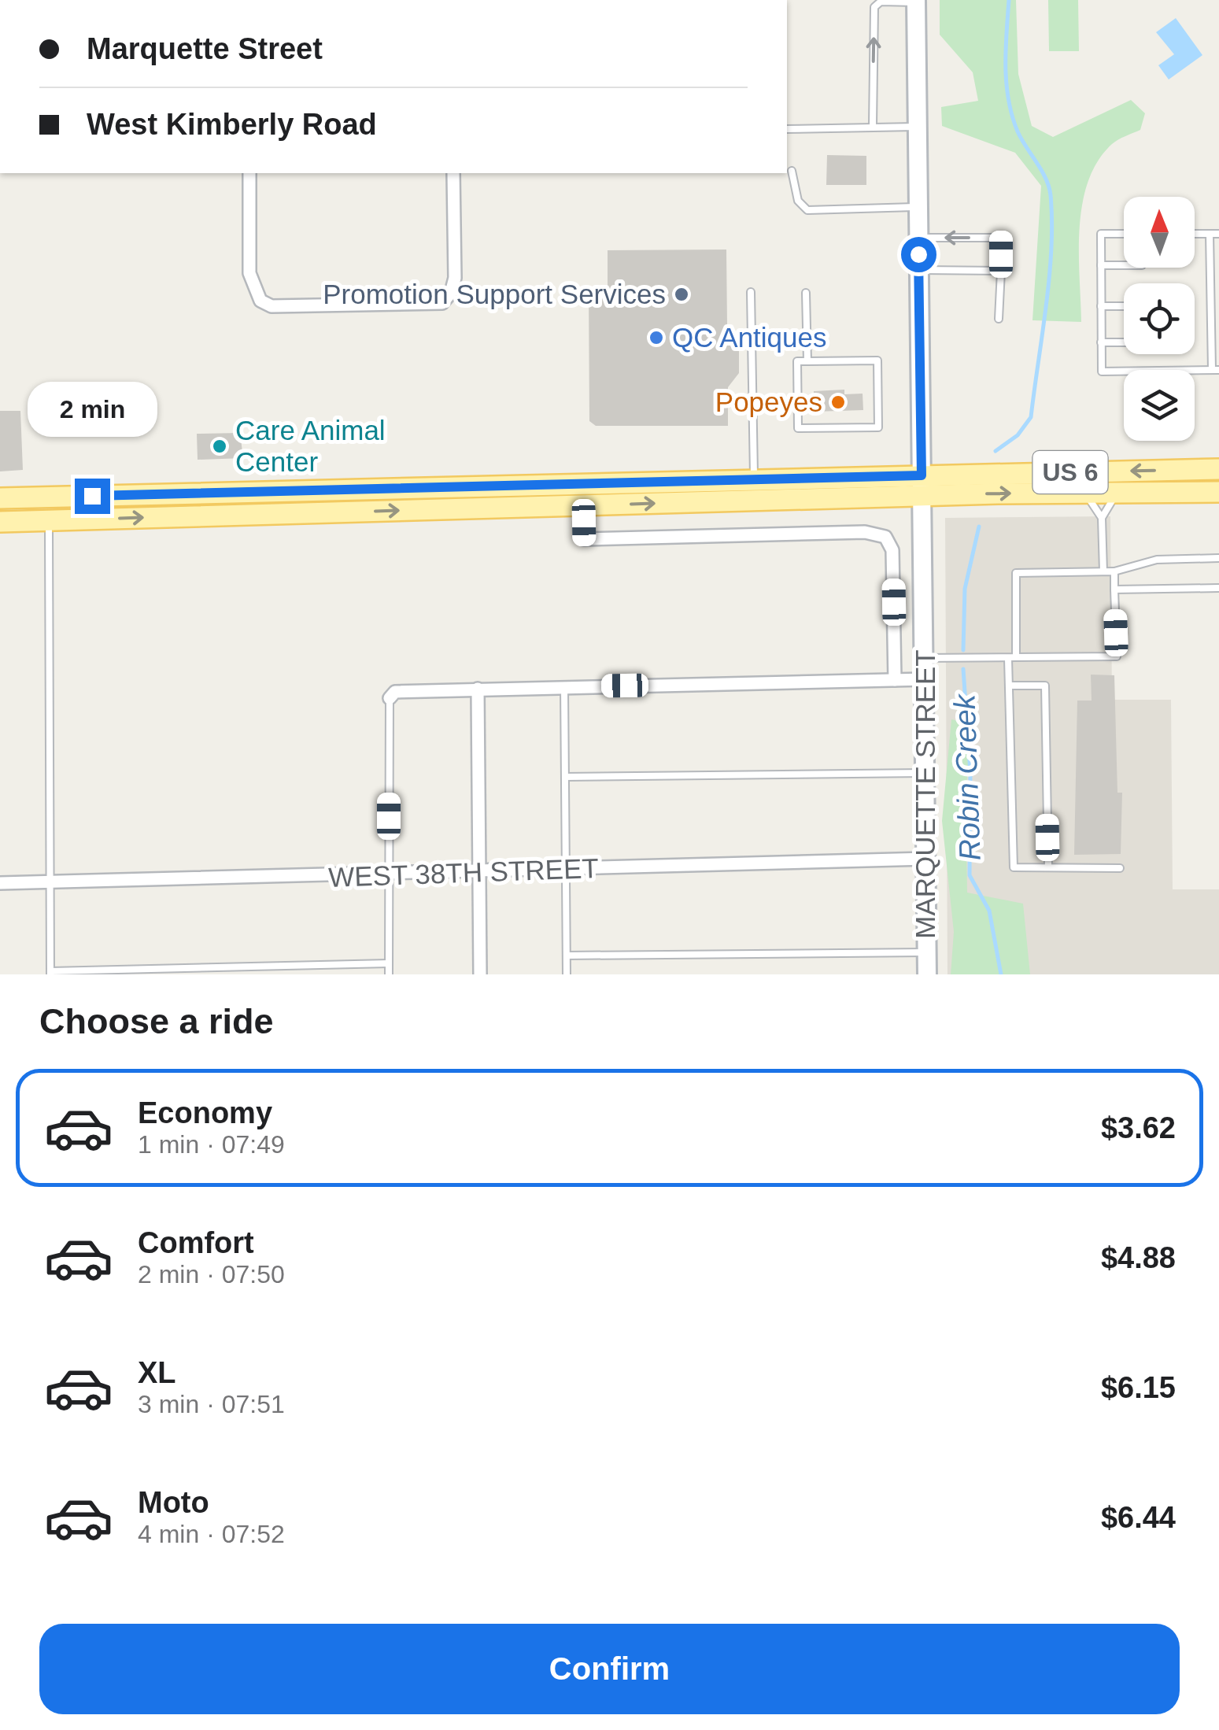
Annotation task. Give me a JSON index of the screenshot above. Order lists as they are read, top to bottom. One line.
{"streets":{"main road":["US 6","MARQUETTE STREET"],"street":["WEST 38TH STREET"]},"crossings":[["US 6","MARQUETTE STREET"],["MARQUETTE STREET","WEST 38TH STREET"]],"water":["Robin Creek"],"places":["Promotion Support Services","QC Antiques","Popeyes","Care Animal Center"],"north":"top","page":{"banner":["Marquette Street","West Kimberly Road"],"bubble":"2 min","heading":"Choose a ride","list":[{"name":"Economy","note":"1 min · 07:49","value":"$3.62"},{"name":"Comfort","note":"2 min · 07:50","value":"$4.88"},{"name":"XL","note":"3 min · 07:51","value":"$6.15"},{"name":"Moto","note":"4 min · 07:52","value":"$6.44"}],"buttons":"Confirm"}}
